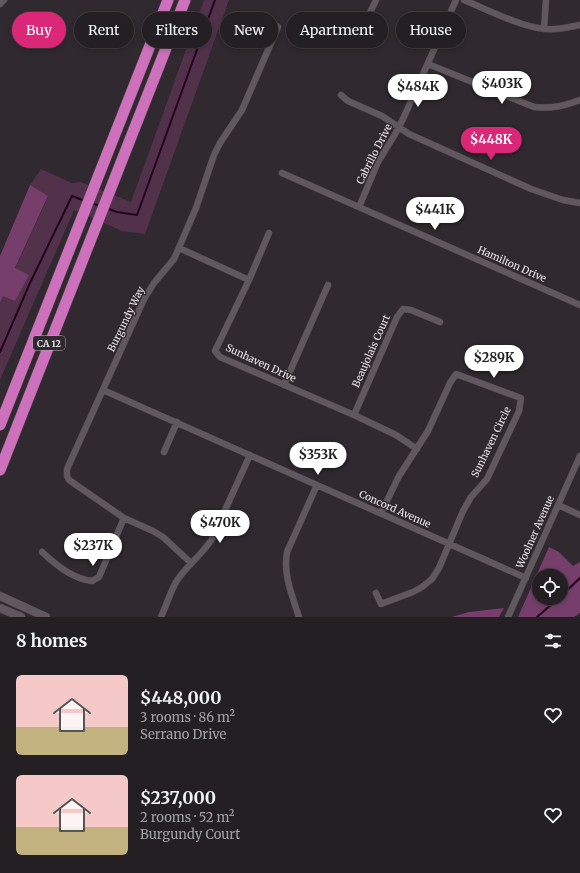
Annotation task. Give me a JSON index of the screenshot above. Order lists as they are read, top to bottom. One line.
{"streets":{"highway":["CA 12"],"street":["Cabrillo Drive","Hamilton Drive","Burgundy Way","Beaujolais Court","Sunhaven Drive","Sunhaven Circle","Concord Avenue","Woolner Avenue"]},"crossings":[["Cabrillo Drive","Hamilton Drive"],["Burgundy Way","Concord Avenue"],["Beaujolais Court","Sunhaven Drive"],["Sunhaven Drive","Sunhaven Circle"],["Sunhaven Circle","Concord Avenue"],["Concord Avenue","Woolner Avenue"]],"page":{"chip":["Buy","Rent","Filters","New","Apartment","House"],"price":["$403K","$484K","$448K","$441K","$289K","$353K","$470K","$237K"],"heading":"8 homes","list":[{"name":"$448,000","note":"3 rooms · 86 m² · Serrano Drive"},{"name":"$237,000","note":"2 rooms · 52 m² · Burgundy Court"}]}}
